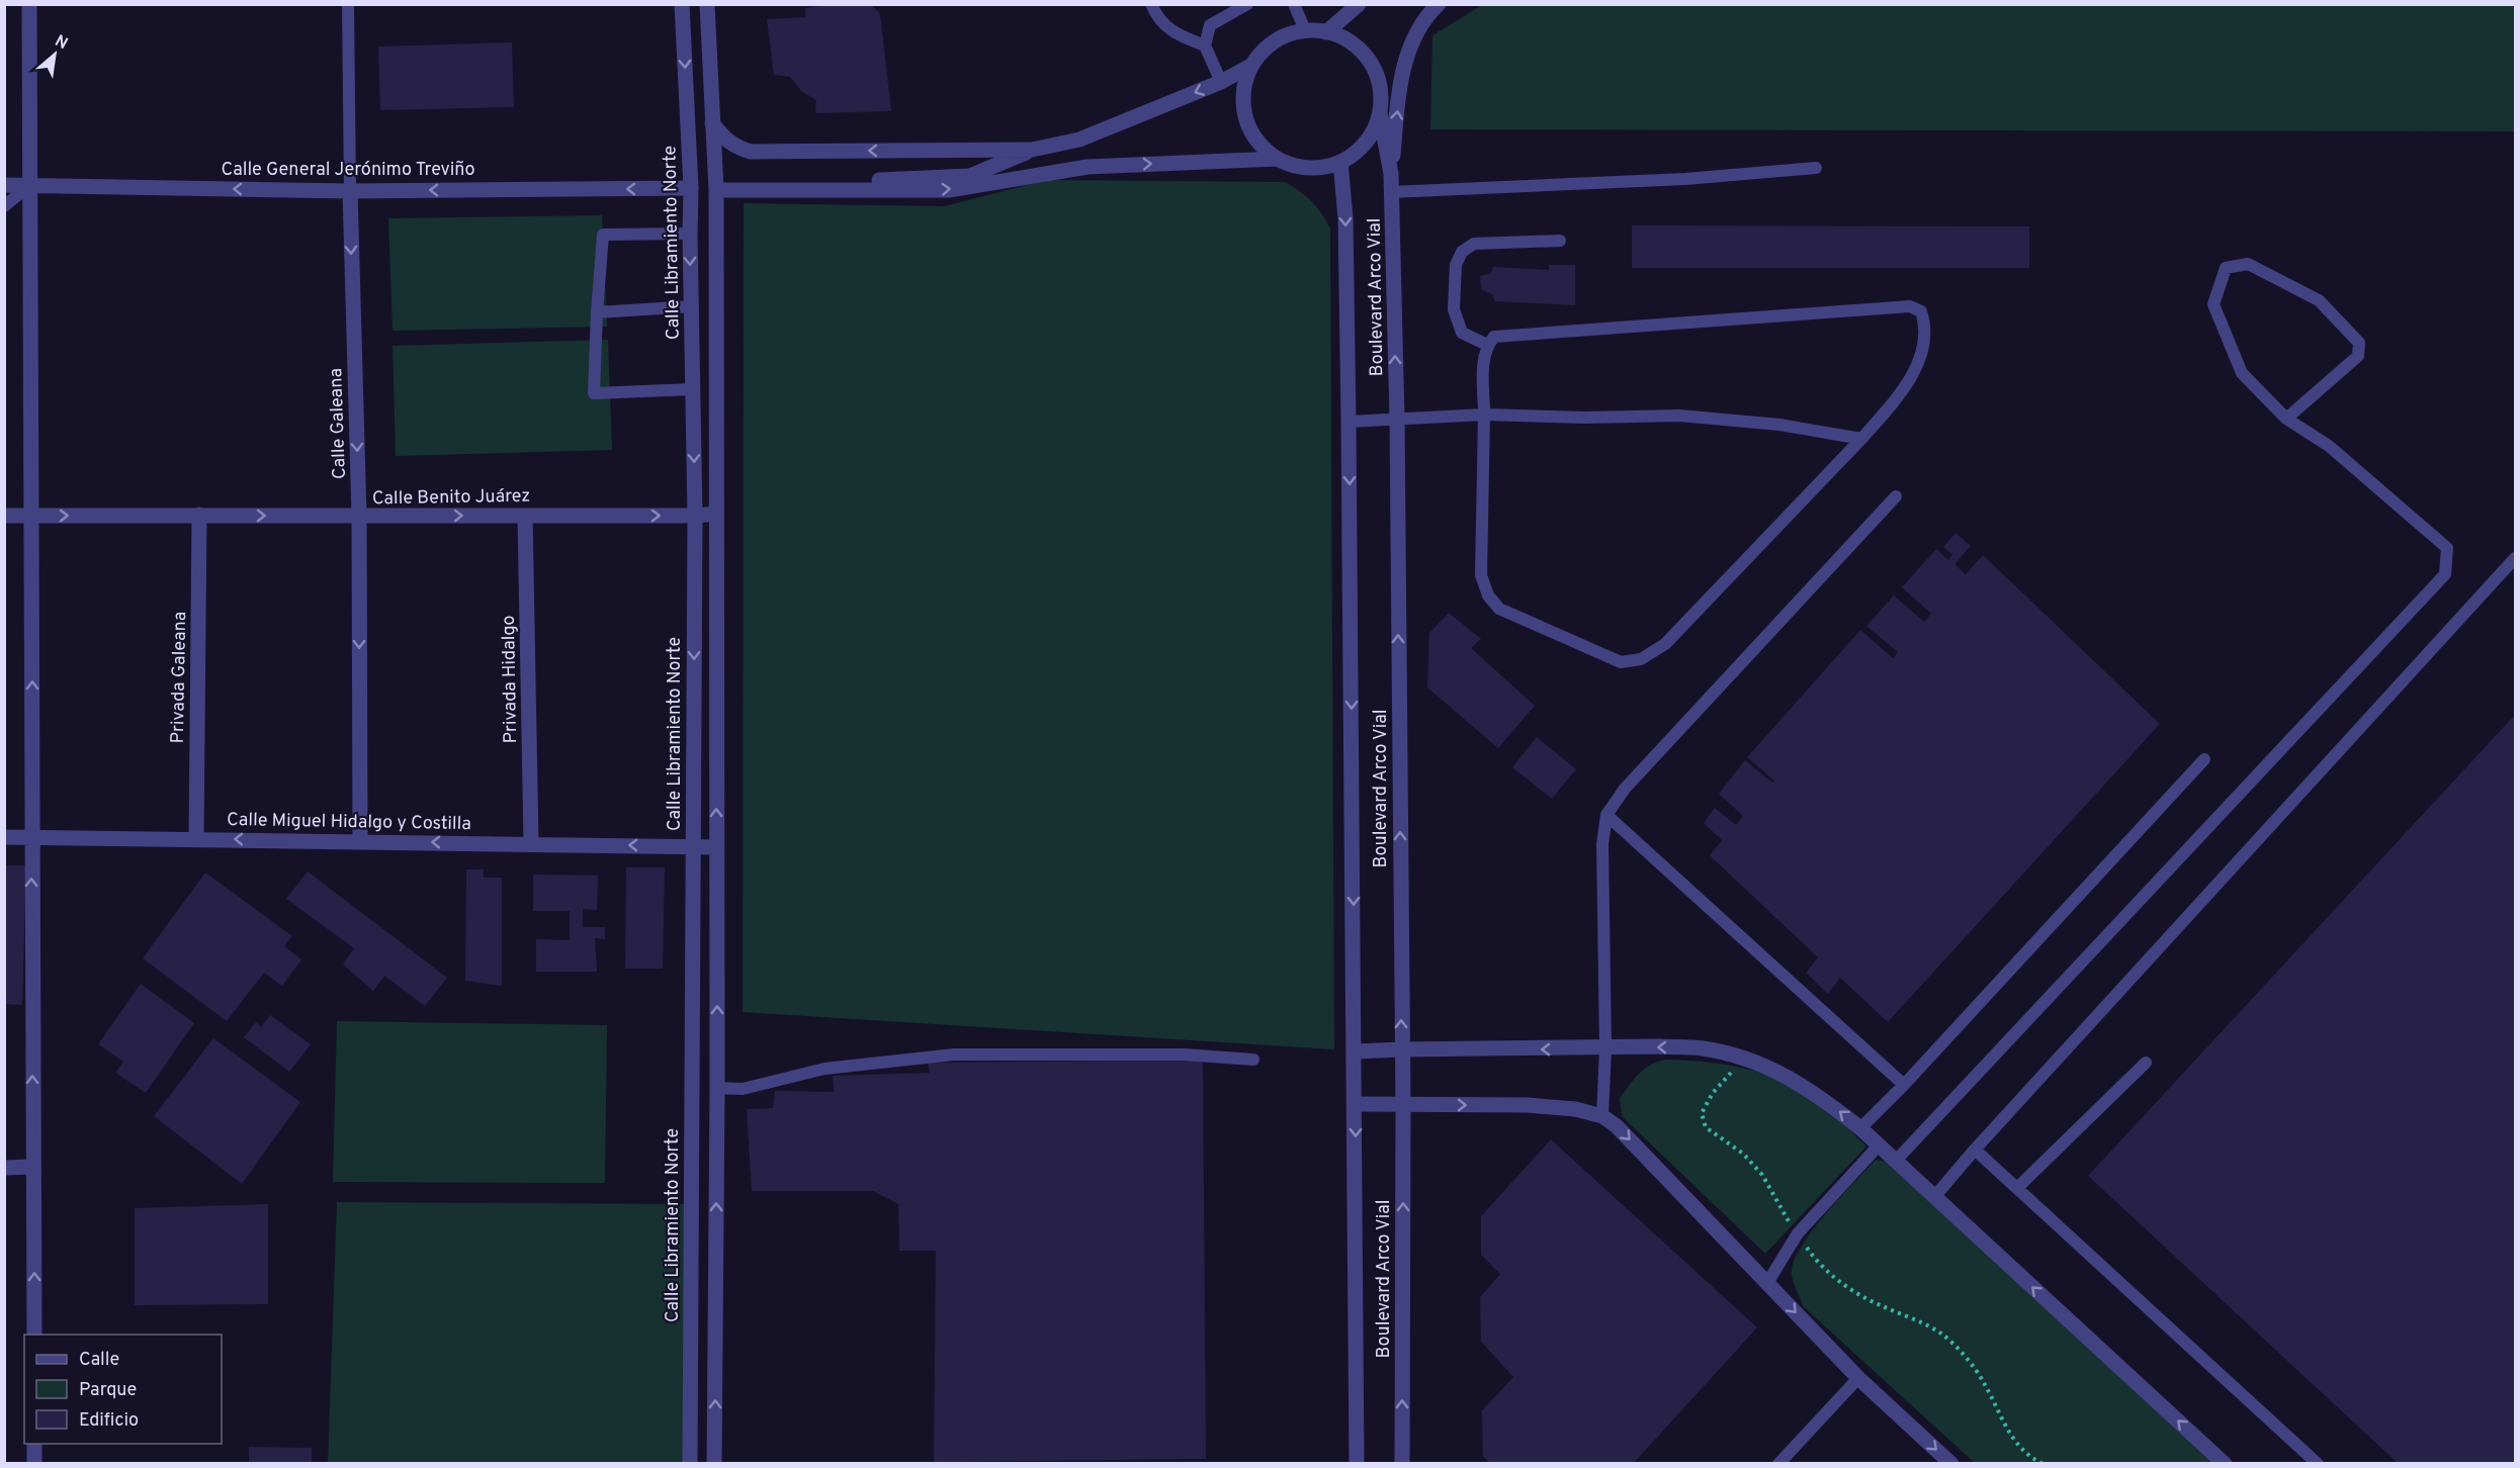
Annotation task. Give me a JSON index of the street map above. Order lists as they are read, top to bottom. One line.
{"streets":{"street":["Calle General Jerónimo Treviño","Calle Libramiento Norte","Boulevard Arco Vial","Calle Galeana","Calle Benito Juárez","Privada Galeana","Privada Hidalgo","Calle Miguel Hidalgo y Costilla"]},"crossings":[["Calle General Jerónimo Treviño","Calle Libramiento Norte"],["Calle General Jerónimo Treviño","Calle Galeana"],["Calle Libramiento Norte","Calle Benito Juárez"],["Calle Libramiento Norte","Calle Miguel Hidalgo y Costilla"],["Calle Galeana","Calle Benito Juárez"],["Calle Galeana","Calle Miguel Hidalgo y Costilla"],["Calle Benito Juárez","Privada Galeana"],["Calle Benito Juárez","Privada Hidalgo"],["Privada Galeana","Calle Miguel Hidalgo y Costilla"],["Privada Hidalgo","Calle Miguel Hidalgo y Costilla"]],"one_way":["Calle General Jerónimo Treviño","Calle Galeana","Calle Benito Juárez","Calle Miguel Hidalgo y Costilla"],"legend":["Calle","Parque","Edificio"],"north":"top right"}
